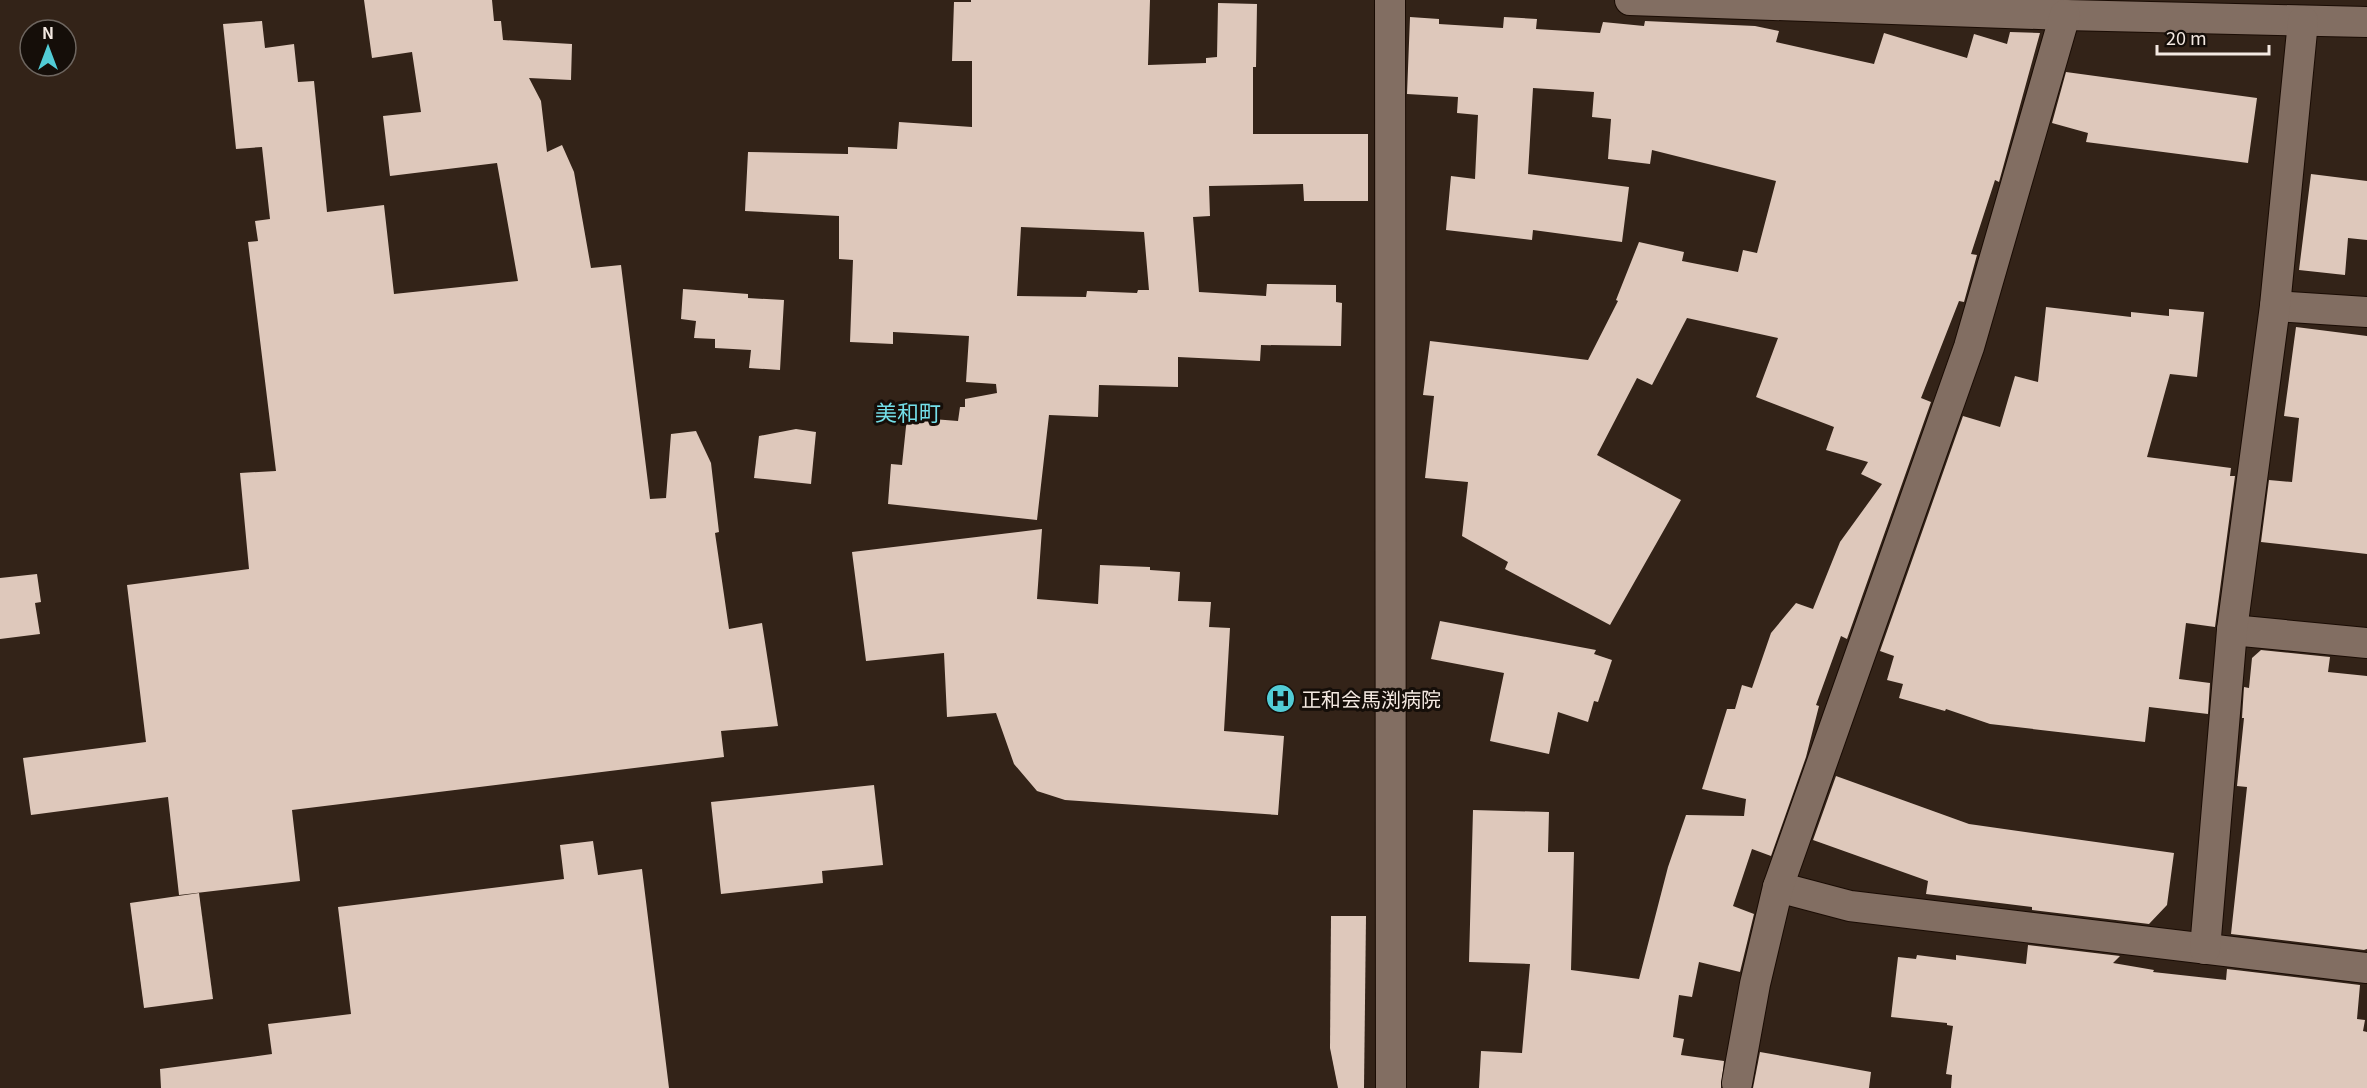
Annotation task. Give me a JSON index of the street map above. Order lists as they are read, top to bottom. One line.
{"districts":["美和町"],"places":{"hospital":["正和会馬渕病院"]},"scale_bar":"20 m","north":"top"}
